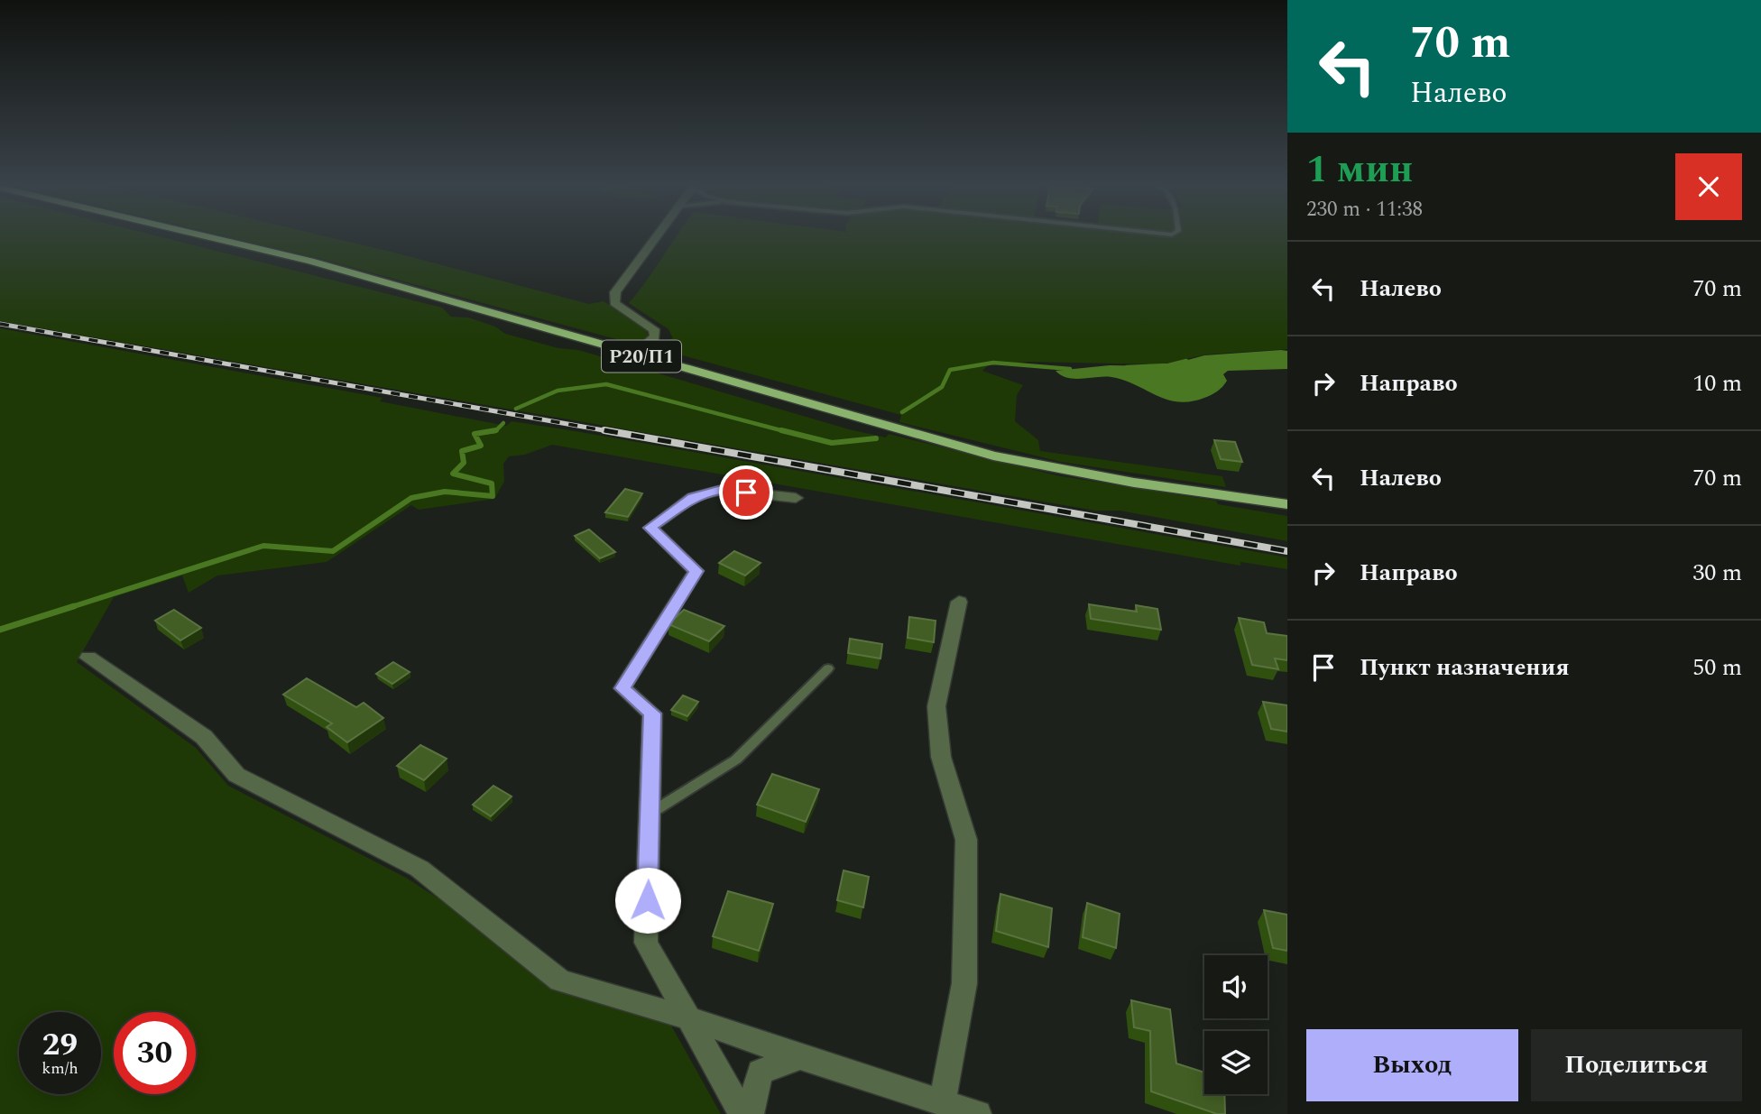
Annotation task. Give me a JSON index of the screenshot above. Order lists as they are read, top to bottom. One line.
{"streets":{"main road":["Р20/П1"]},"page":{"turn":["70 m","Налево"],"heading":["1 мин","230 m · 11:38"],"list":[{"name":"Налево","value":"70 m"},{"name":"Направо","value":"10 m"},{"name":"Налево","value":"70 m"},{"name":"Направо","value":"30 m"},{"name":"Пункт назначения","value":"50 m"}],"speed":"29 km/h","limit":"30","buttons":["Выход","Поделиться"]}}
